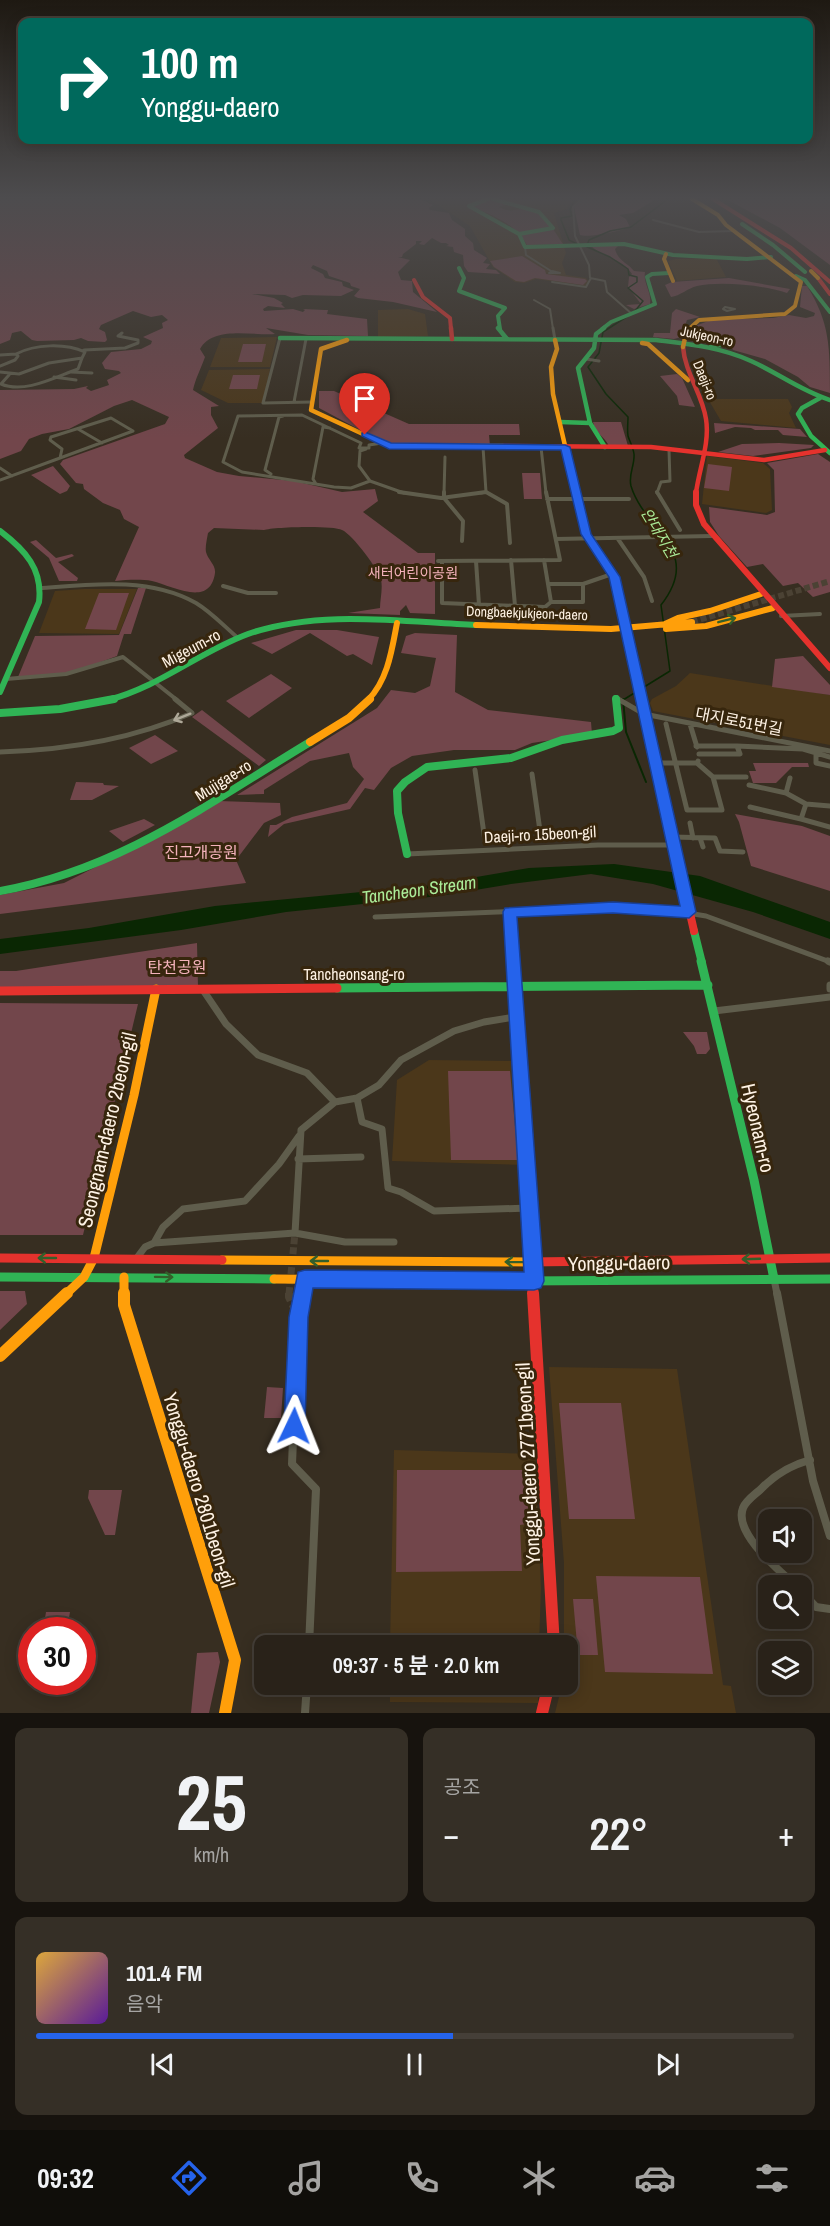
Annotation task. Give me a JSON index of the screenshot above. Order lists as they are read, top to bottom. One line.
{"streets":{"main road":["Jukjeon-ro","Daeji-ro","Dongbaekjukjeon-daero","Migeum-ro","Mujigae-ro","Tancheonsang-ro","Hyeonam-ro","Seongnam-daero 2beon-gil","Yonggu-daero","Yonggu-daero 2771beon-gil","Yonggu-daero 2801beon-gil"],"street":["대지로51번길","Daeji-ro 15beon-gil"]},"crossings":[["Dongbaekjukjeon-daero","Migeum-ro"],["Dongbaekjukjeon-daero","Mujigae-ro"],["Migeum-ro","Mujigae-ro"],["Tancheonsang-ro","Hyeonam-ro"],["Tancheonsang-ro","Seongnam-daero 2beon-gil"],["Tancheonsang-ro","Yonggu-daero 2771beon-gil"],["Hyeonam-ro","Yonggu-daero"],["Seongnam-daero 2beon-gil","Yonggu-daero"],["Yonggu-daero","Yonggu-daero 2771beon-gil"],["Yonggu-daero","Yonggu-daero 2801beon-gil"]],"water":["안대지천","Tancheon Stream"],"parks":["새터어린이공원","진고개공원","탄천공원"],"page":{"turn":["100 m","Yonggu-daero"],"limit":"30","trip":"09:37 · 5 분 · 2.0 km","tile":[["25","km/h"],"공조"],"heat":["−","22°","+"],"song":["101.4 FM","음악"],"tabs":"09:32"}}
